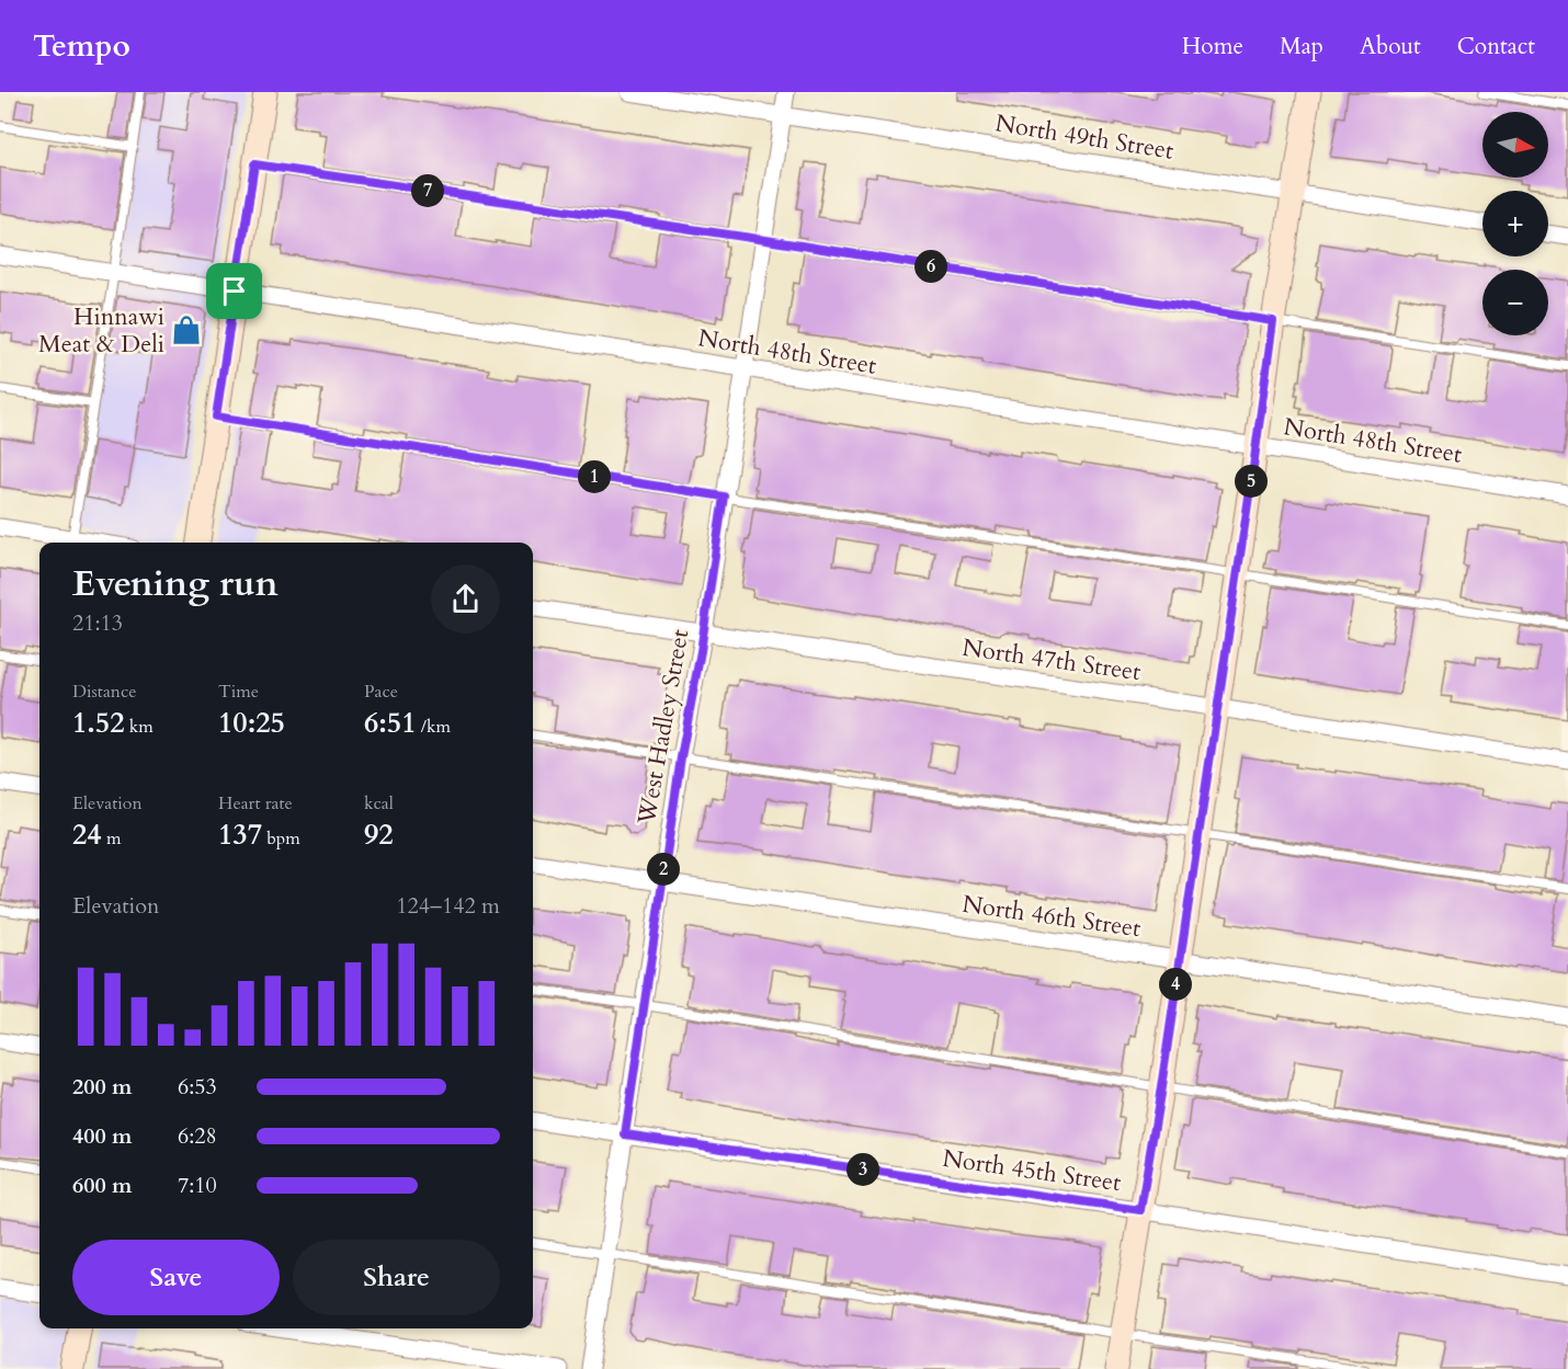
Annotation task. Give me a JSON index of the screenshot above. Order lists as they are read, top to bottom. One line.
{"streets":{"street":["North 49th Street","North 48th Street","North 47th Street","West Hadley Street","North 46th Street","North 45th Street"]},"crossings":[["North 49th Street","West Hadley Street"],["North 48th Street","West Hadley Street"],["North 47th Street","West Hadley Street"],["West Hadley Street","North 46th Street"],["West Hadley Street","North 45th Street"]],"places":{"shop":["Hinnawi Meat & Deli"]},"north":"right","page":{"header":"Tempo","nav":["Home","Map","About","Contact"],"map_buttons":["+","−"],"pins":["7","6","1","5","2","4","3"],"heading":["Evening run","21:13"],"stats":[["Distance","1.52 km"],["Time","10:25"],["Pace","6:51 /km"],["Elevation","24 m"],["Heart rate","137 bpm"],["kcal","92"]],"chart":["Elevation","124–142 m"],"list":[{"name":"200 m","note":"6:53"},{"name":"400 m","note":"6:28"},{"name":"600 m","note":"7:10"}],"buttons":["Save","Share"]}}
